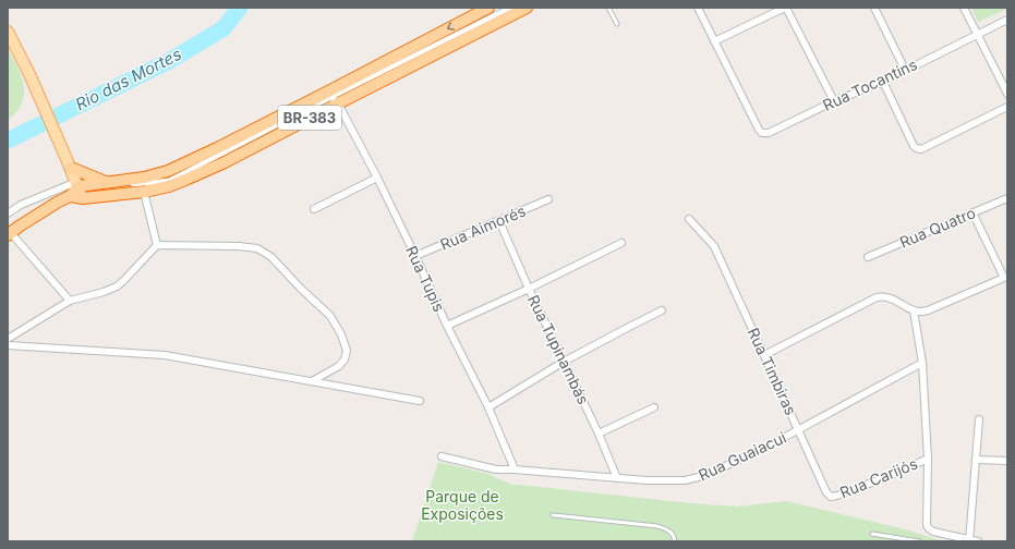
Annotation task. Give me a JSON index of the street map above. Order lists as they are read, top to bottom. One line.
{"streets":{"highway":["BR-383"],"street":["Rua Tocantins","Rua Aimorés","Rua Quatro","Rua Tupis","Rua Tupinambás","Rua Timbiras","Rua Guaiacui","Rua Carijós"]},"crossings":[["BR-383","Rua Tupis"],["Rua Aimorés","Rua Tupis"],["Rua Aimorés","Rua Tupinambás"],["Rua Tupis","Rua Guaiacui"],["Rua Tupinambás","Rua Guaiacui"],["Rua Timbiras","Rua Guaiacui"],["Rua Timbiras","Rua Carijós"]],"water":["Rio das Mortes"],"parks":["Parque de Exposições"]}
